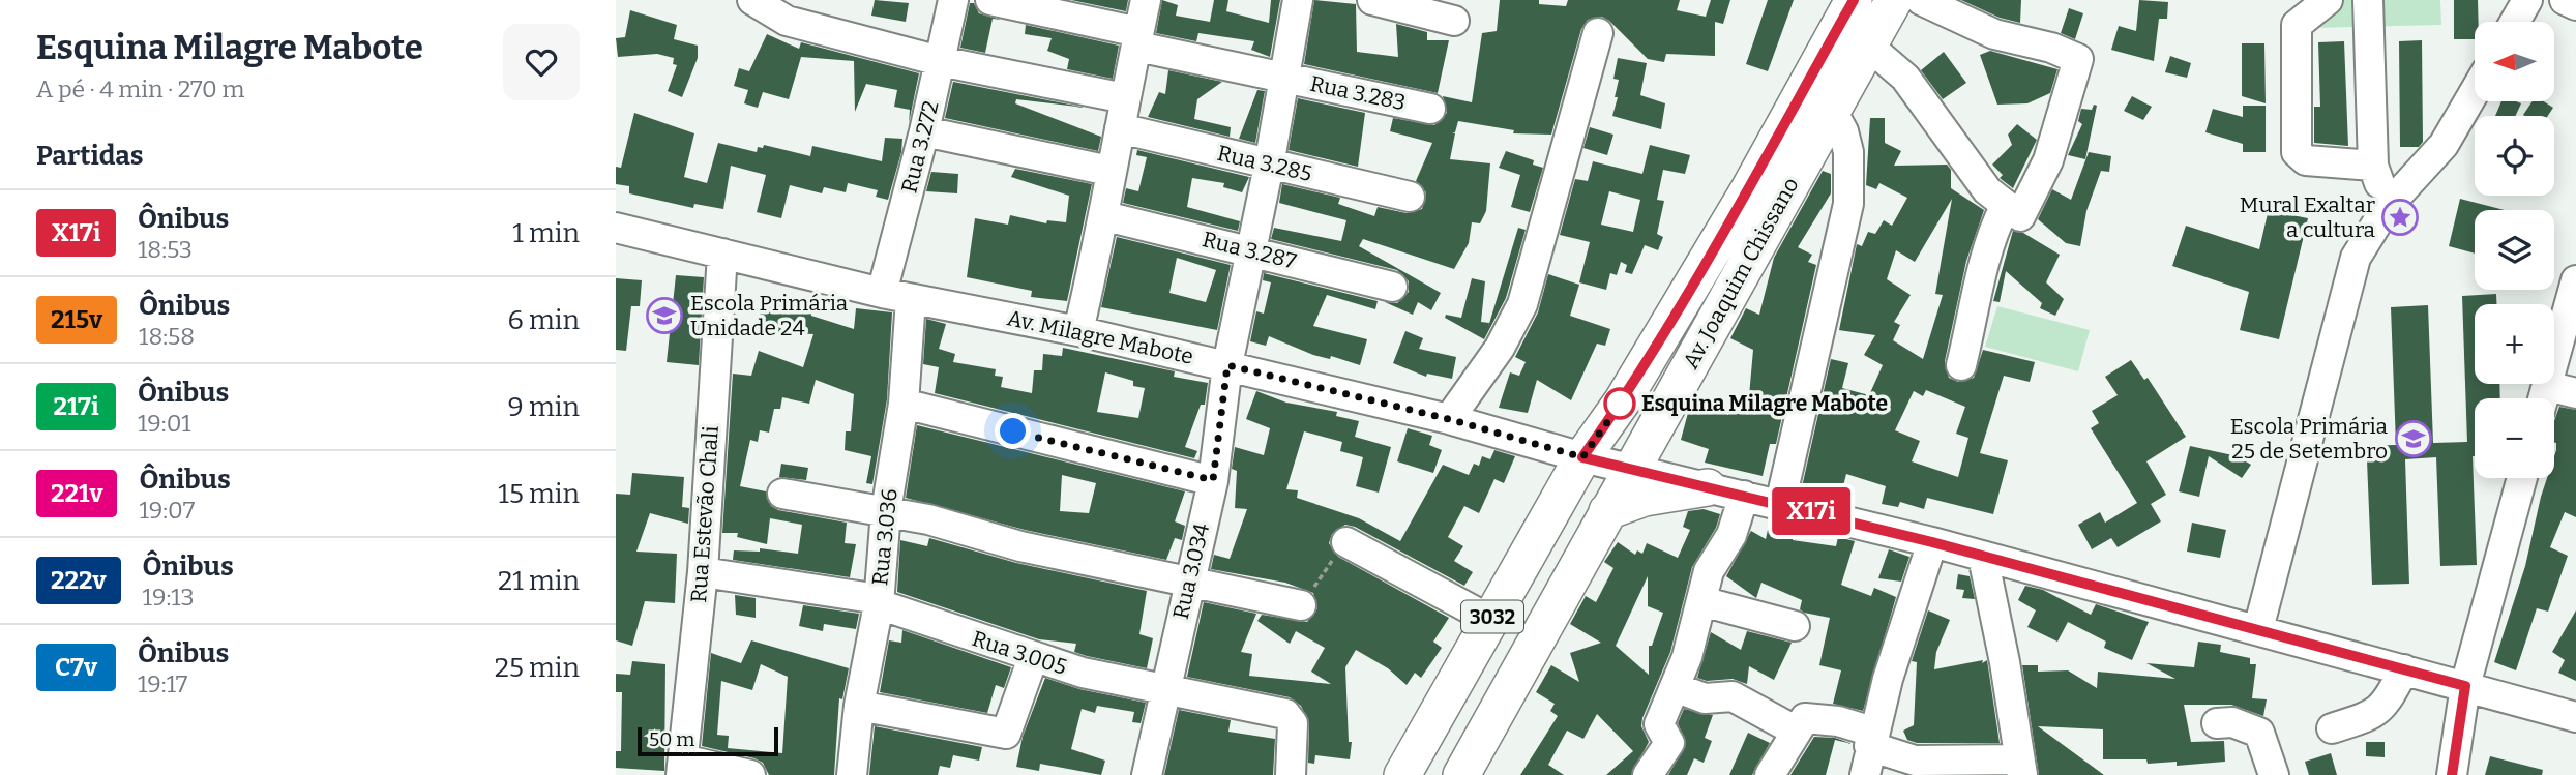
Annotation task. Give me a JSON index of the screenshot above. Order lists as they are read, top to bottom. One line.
{"streets":{"main road":["Av. Joaquim Chissano","3032"],"street":["Rua 3.283","Rua 3.272","Rua 3.285","Rua 3.287","Av. Milagre Mabote","Rua Estevão Chali","Rua 3.036","Rua 3.034","Rua 3.005"]},"crossings":[["Rua 3.283","Rua 3.034"],["Rua 3.272","Av. Milagre Mabote"],["Rua 3.285","Rua 3.034"],["Rua 3.287","Rua 3.034"],["Av. Joaquim Chissano","Av. Milagre Mabote"],["Av. Joaquim Chissano","3032"],["Av. Milagre Mabote","Rua Estevão Chali"],["Av. Milagre Mabote","Rua 3.036"],["Av. Milagre Mabote","Rua 3.034"],["Av. Milagre Mabote","3032"],["Rua Estevão Chali","Rua 3.005"],["Rua 3.036","Rua 3.005"],["Rua 3.034","Rua 3.005"]],"places":{"place":["Mural Exaltar a cultura"],"school or university":["Escola Primária Unidade 24","Escola Primária 25 de Setembro"],"other":["Esquina Milagre Mabote"]},"lines":["bus line X17i"],"scale_bar":"50 m","north":"left","page":{"heading":[["Esquina Milagre Mabote","A pé · 4 min · 270 m"],"Partidas"],"on_map":"X17i","map_buttons":["+","−"],"list":[{"mark":"X17i","name":"Ônibus","note":"18:53","value":"1 min"},{"mark":"215v","name":"Ônibus","note":"18:58","value":"6 min"},{"mark":"217i","name":"Ônibus","note":"19:01","value":"9 min"},{"mark":"221v","name":"Ônibus","note":"19:07","value":"15 min"},{"mark":"222v","name":"Ônibus","note":"19:13","value":"21 min"},{"mark":"C7v","name":"Ônibus","note":"19:17","value":"25 min"}],"scale":"50 m"}}
